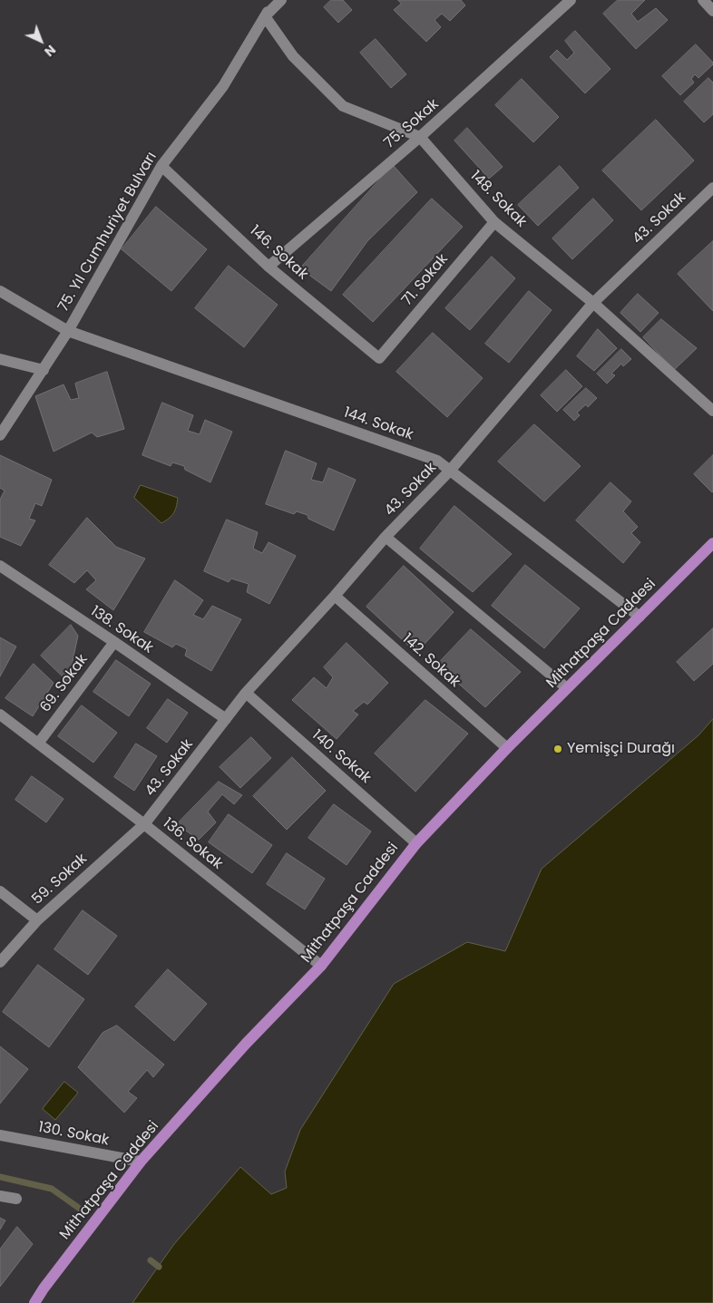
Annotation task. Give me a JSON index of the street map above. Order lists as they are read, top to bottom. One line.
{"streets":{"main road":["Mithatpaşa Caddesi"],"street":["75. Sokak","148. Sokak","43. Sokak","75. Yıl Cumhuriyet Bulvarı","146. Sokak","71. Sokak","144. Sokak","138. Sokak","142. Sokak","69. Sokak","140. Sokak","136. Sokak","59. Sokak","130. Sokak"]},"crossings":[["75. Sokak","148. Sokak"],["75. Sokak","146. Sokak"],["148. Sokak","43. Sokak"],["148. Sokak","75. Yıl Cumhuriyet Bulvarı"],["148. Sokak","71. Sokak"],["43. Sokak","144. Sokak"],["43. Sokak","138. Sokak"],["43. Sokak","142. Sokak"],["43. Sokak","140. Sokak"],["43. Sokak","136. Sokak"],["43. Sokak","59. Sokak"],["75. Yıl Cumhuriyet Bulvarı","146. Sokak"],["75. Yıl Cumhuriyet Bulvarı","144. Sokak"],["146. Sokak","71. Sokak"],["144. Sokak","Mithatpaşa Caddesi"],["138. Sokak","69. Sokak"],["Mithatpaşa Caddesi","142. Sokak"],["Mithatpaşa Caddesi","140. Sokak"],["Mithatpaşa Caddesi","136. Sokak"],["Mithatpaşa Caddesi","130. Sokak"],["69. Sokak","136. Sokak"],["136. Sokak","59. Sokak"]],"places":["Yemişçi Durağı"],"north":"bottom right"}
